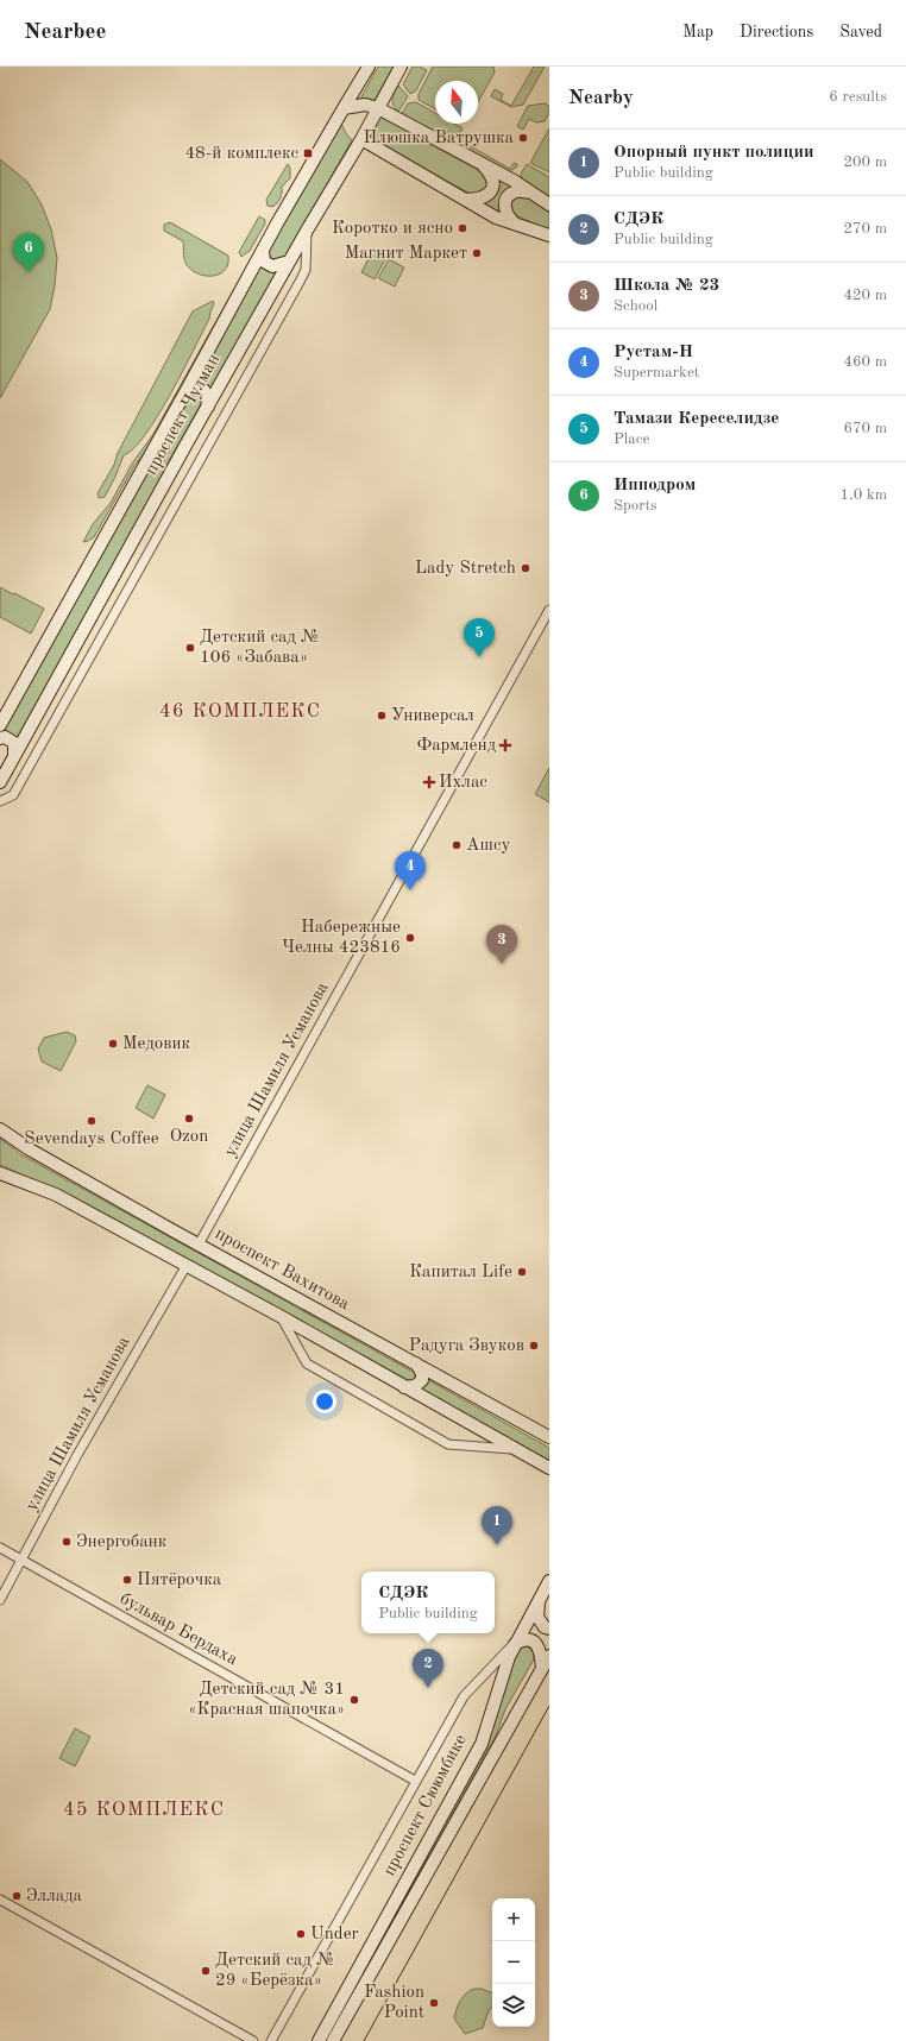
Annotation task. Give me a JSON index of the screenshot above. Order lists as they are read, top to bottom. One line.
{"streets":{"main road":["проспект Чулман","проспект Вахитова","проспект Сююмбике"],"street":["улица Шамиля Усманова","бульвар Бердаха"]},"crossings":[["улица Шамиля Усманова","проспект Вахитова"],["улица Шамиля Усманова","бульвар Бердаха"]],"districts":["46 КОМПЛЕКС","45 КОМПЛЕКС"],"places":{"other":["Плюшка Ватрушка","Коротко и ясно","Магнит Маркет","Lady Stretch","Детский сад № 106 «Забава»","Универсал","Ашсу","Набережные Челны 423816","Медовик","Ozon","Sevendays Coffee","Капитал Life","Радуга Звуков","Энергобанк","Пятёрочка","Детский сад № 31 «Красная шапочка»","Эллада","Under","Детский сад № 29 «Берёзка»","Fashion Point"],"transit":["48-й комплекс"],"health":["Фармленд","Ихлас"]},"north":"top","page":{"header":"Nearbee","nav":["Map","Directions","Saved"],"heading":["Nearby","6 results"],"list":[{"mark":"1","name":"Опорный пункт полиции","note":"Public building","value":"200 m"},{"mark":"2","name":"СДЭК","note":"Public building","value":"270 m"},{"mark":"3","name":"Школа № 23","note":"School","value":"420 m"},{"mark":"4","name":"Рустам-Н","note":"Supermarket","value":"460 m"},{"mark":"5","name":"Тамази Кереселидзе","note":"Place","value":"670 m"},{"mark":"6","name":"Ипподром","note":"Sports","value":"1.0 km"}],"pins":["6","5","4","3","1","2"],"popup":["СДЭК","Public building"],"map_buttons":["+","−"]}}
